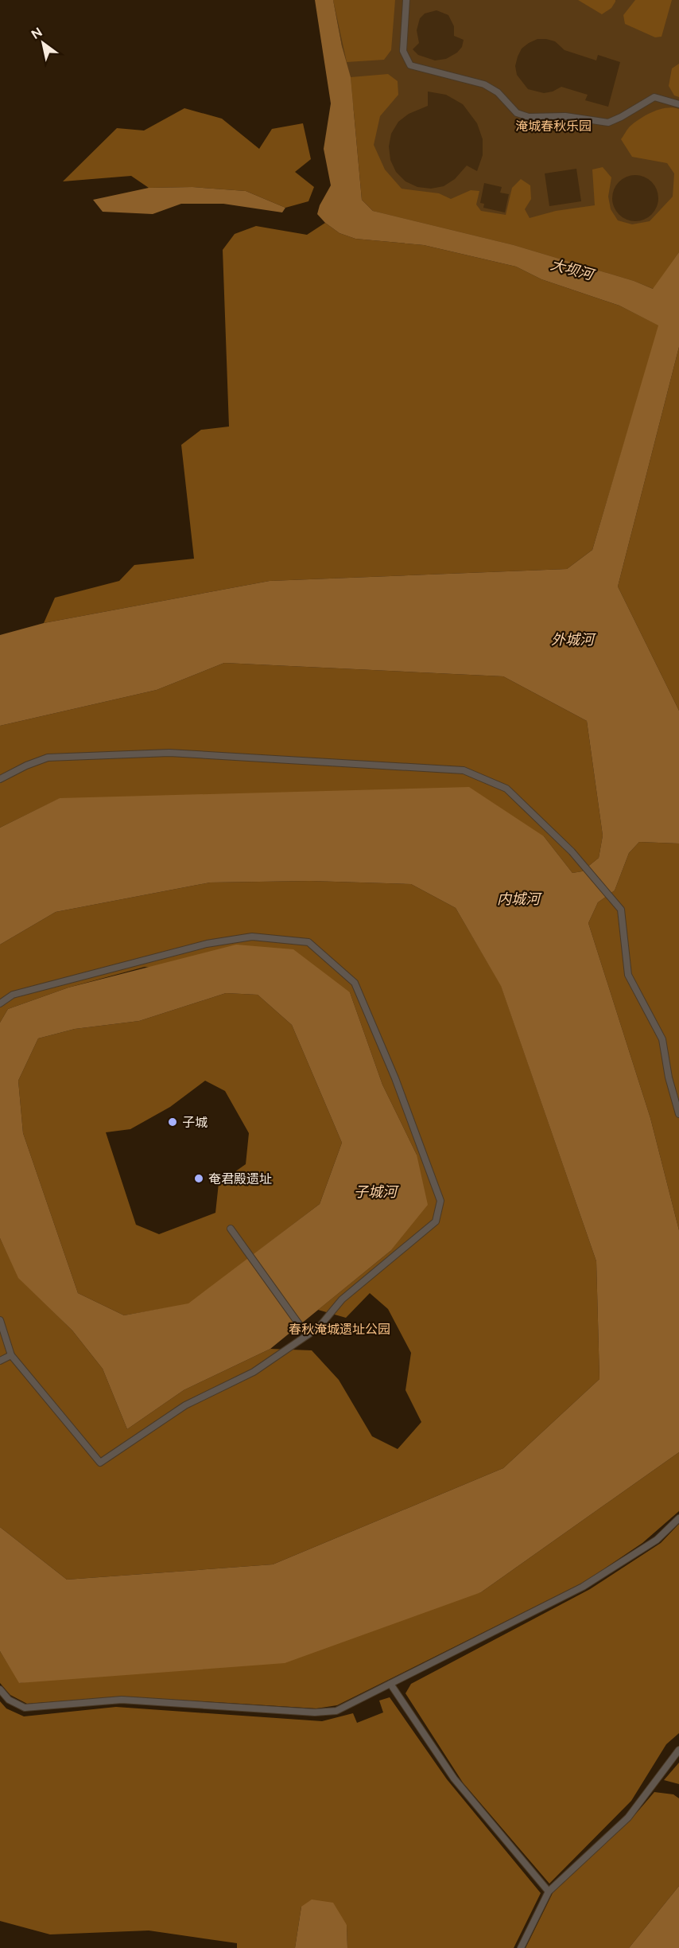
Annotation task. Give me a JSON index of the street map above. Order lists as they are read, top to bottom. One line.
{"water":["大坝河","外城河","内城河","子城河"],"parks":["淹城春秋乐园","春秋淹城遗址公园"],"places":["子城","奄君殿遗址"],"north":"top left"}
